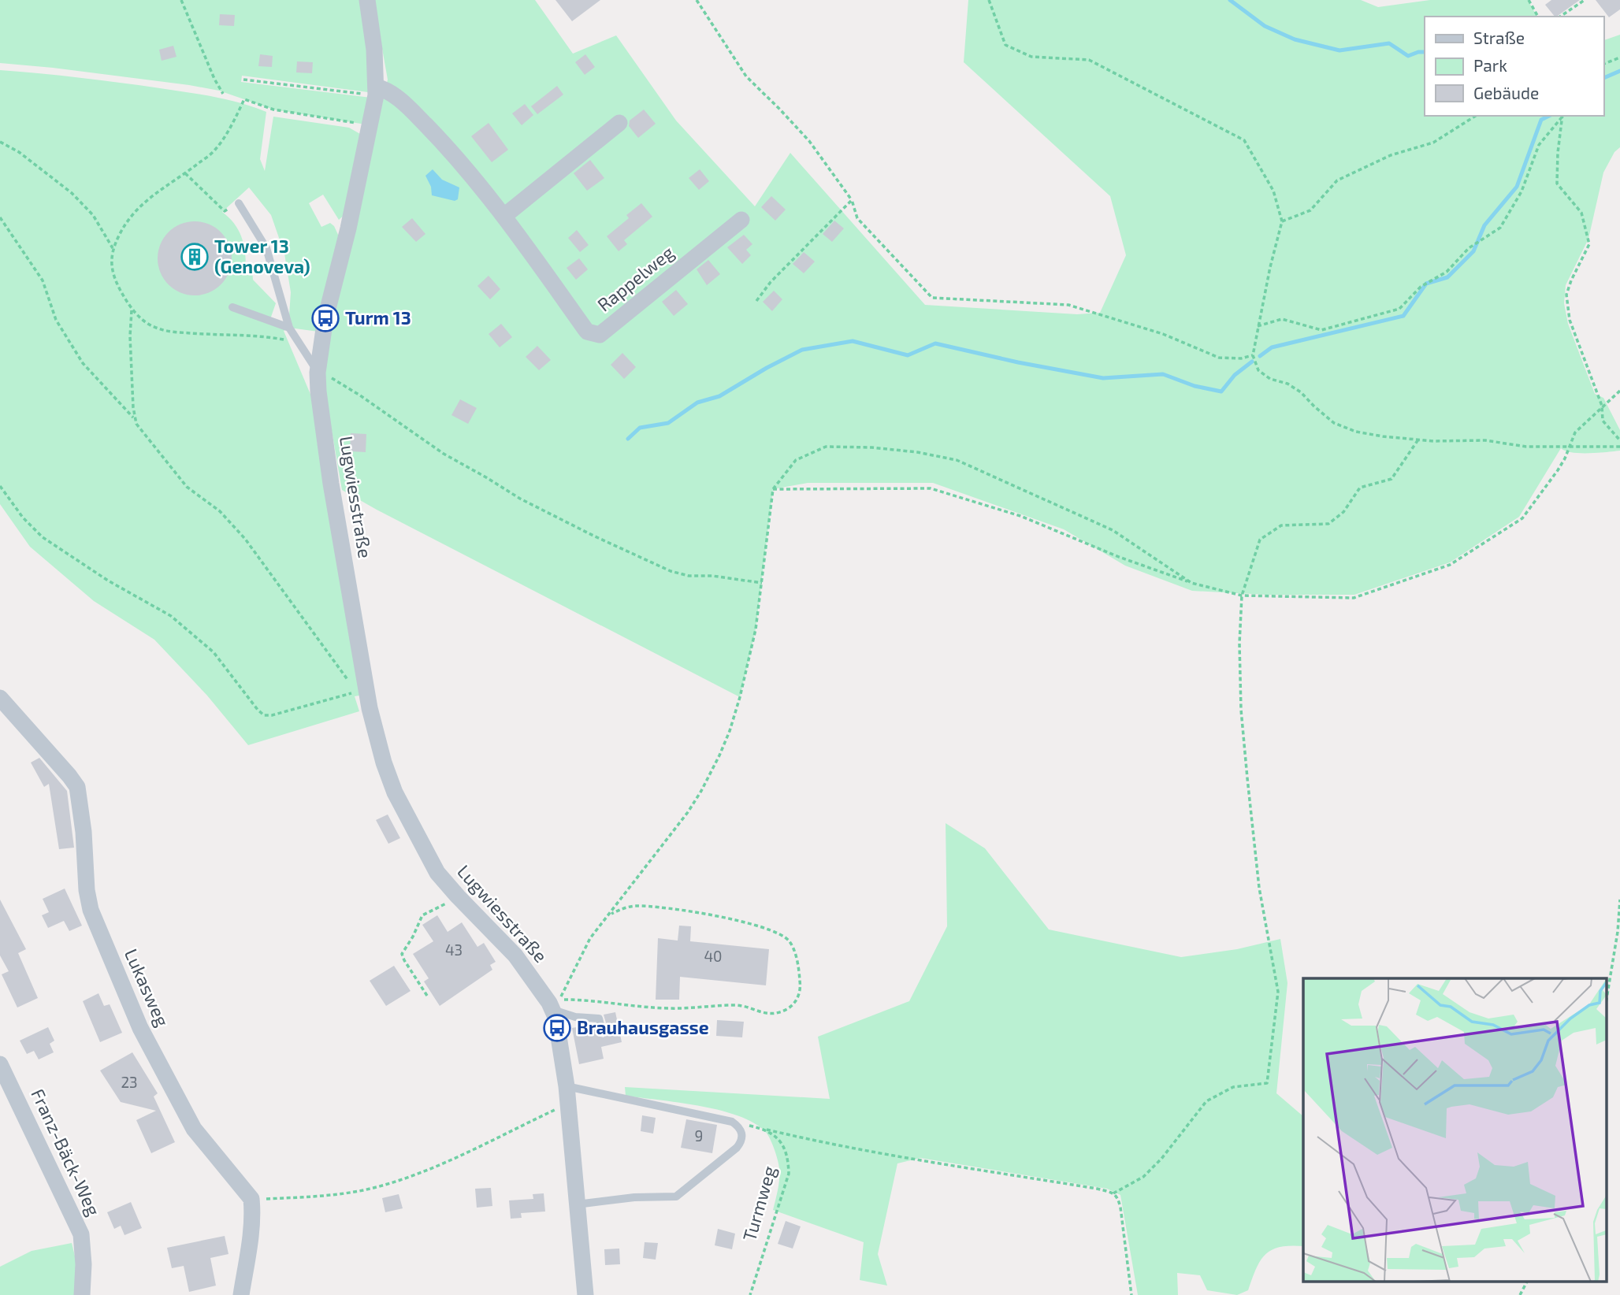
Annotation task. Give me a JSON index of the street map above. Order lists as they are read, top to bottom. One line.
{"streets":{"street":["Rappelweg","Lugwiesstraße","Lukasweg","Franz-Bäck-Weg"],"path":["Turmweg"]},"crossings":[["Rappelweg","Lugwiesstraße"]],"places":{"building":["Tower 13 (Genoveva)"],"bus stop":["Turm 13","Brauhausgasse"]},"house_numbers":["43","40","23","9"],"legend":["Straße","Park","Gebäude"]}
